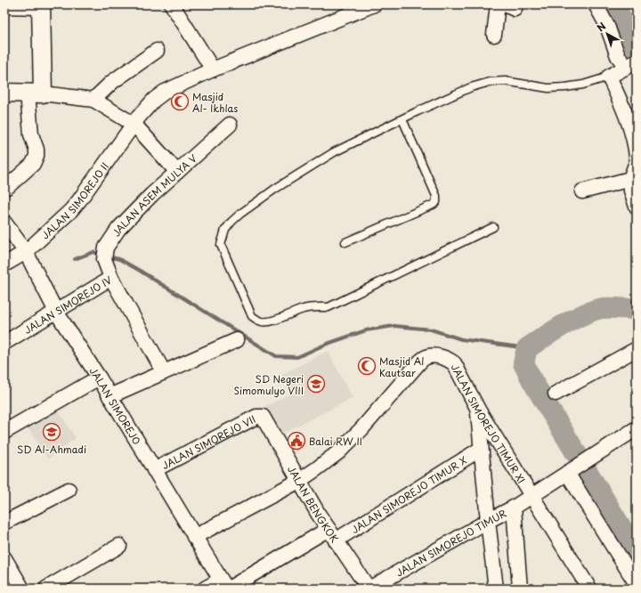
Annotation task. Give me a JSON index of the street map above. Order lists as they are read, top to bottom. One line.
{"streets":{"street":["JALAN ASEM MULYA V","JALAN SIMOREJO II","JALAN SIMOREJO IV","JALAN SIMOREJO","JALAN SIMOREJO TIMUR XI","JALAN SIMOREJO VII","JALAN SIMOREJO TIMUR X","JALAN BENGKOK","JALAN SIMOREJO TIMUR"]},"crossings":[["JALAN ASEM MULYA V","JALAN SIMOREJO IV"],["JALAN SIMOREJO II","JALAN SIMOREJO"],["JALAN SIMOREJO IV","JALAN SIMOREJO"],["JALAN SIMOREJO","JALAN SIMOREJO TIMUR XI"],["JALAN SIMOREJO","JALAN SIMOREJO VII"],["JALAN SIMOREJO TIMUR XI","JALAN SIMOREJO TIMUR X"],["JALAN SIMOREJO TIMUR XI","JALAN BENGKOK"],["JALAN SIMOREJO TIMUR XI","JALAN SIMOREJO TIMUR"],["JALAN SIMOREJO VII","JALAN BENGKOK"],["JALAN SIMOREJO TIMUR X","JALAN BENGKOK"],["JALAN SIMOREJO TIMUR X","JALAN SIMOREJO TIMUR"],["JALAN BENGKOK","JALAN SIMOREJO TIMUR"]],"places":{"mosque":["Masjid Al- Ikhlas","Masjid Al Kautsar"],"school or university":["SD Negeri Simomulyo VIII","SD Al-Ahmadi"],"public building":["Balai RW II"]},"north":"top left"}
